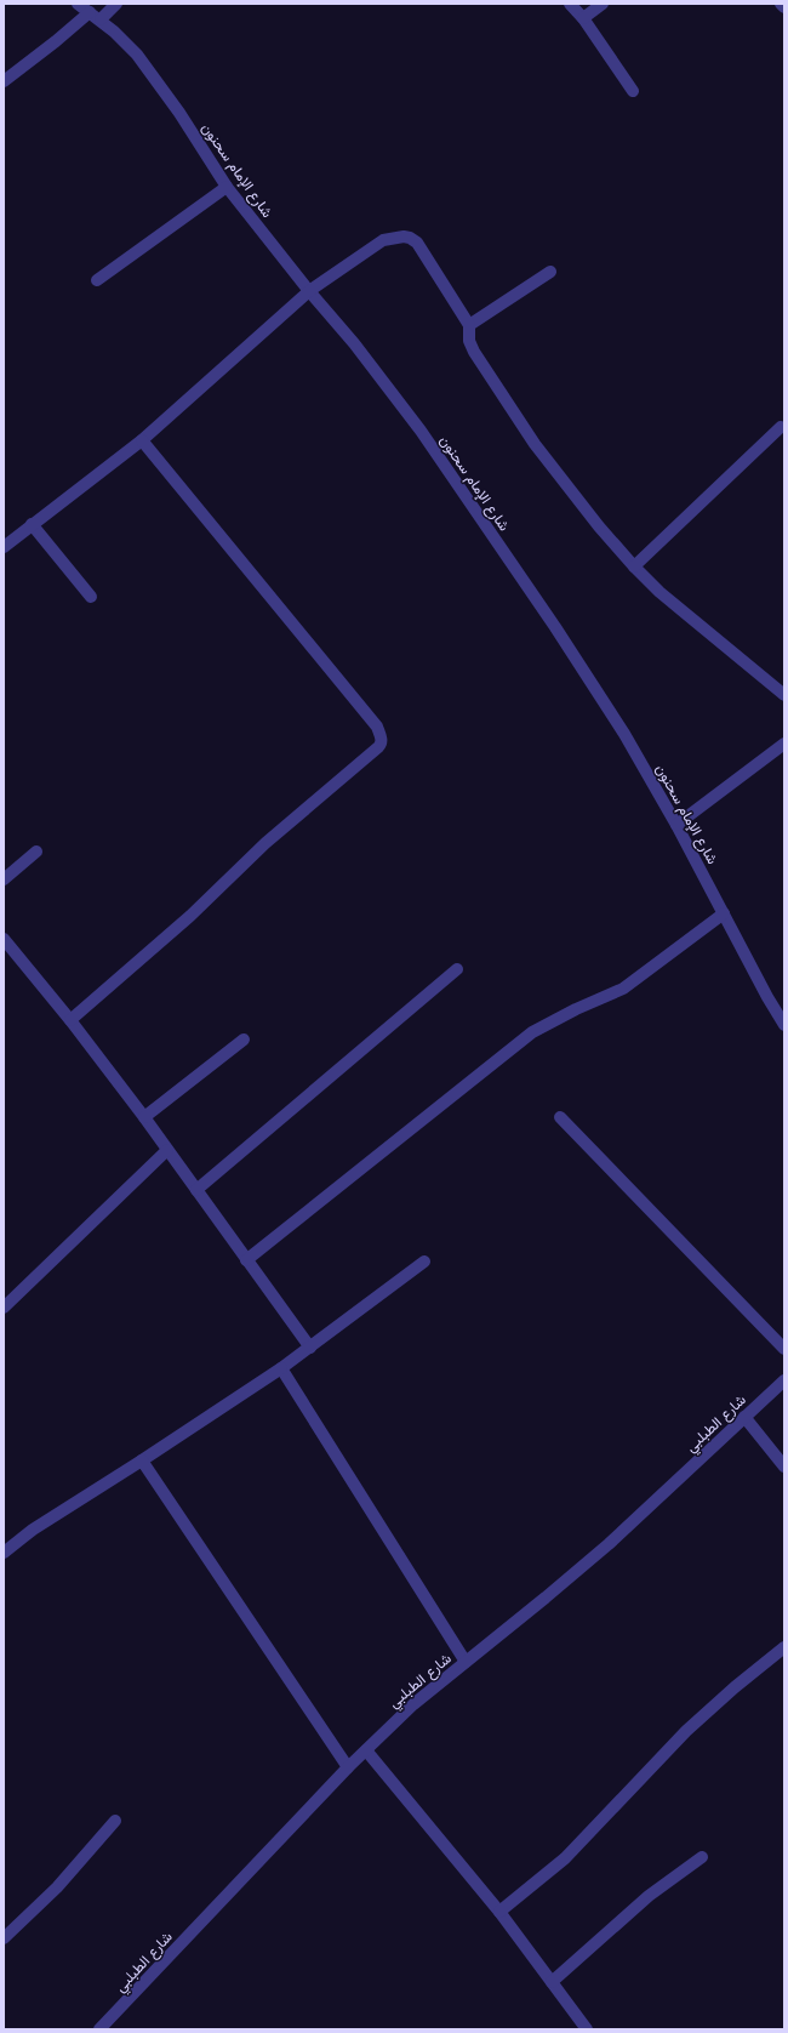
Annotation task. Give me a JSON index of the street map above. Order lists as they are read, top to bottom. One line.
{"streets":{"street":["شارع الإمام سحنون","شارع الطبلبي"]}}
